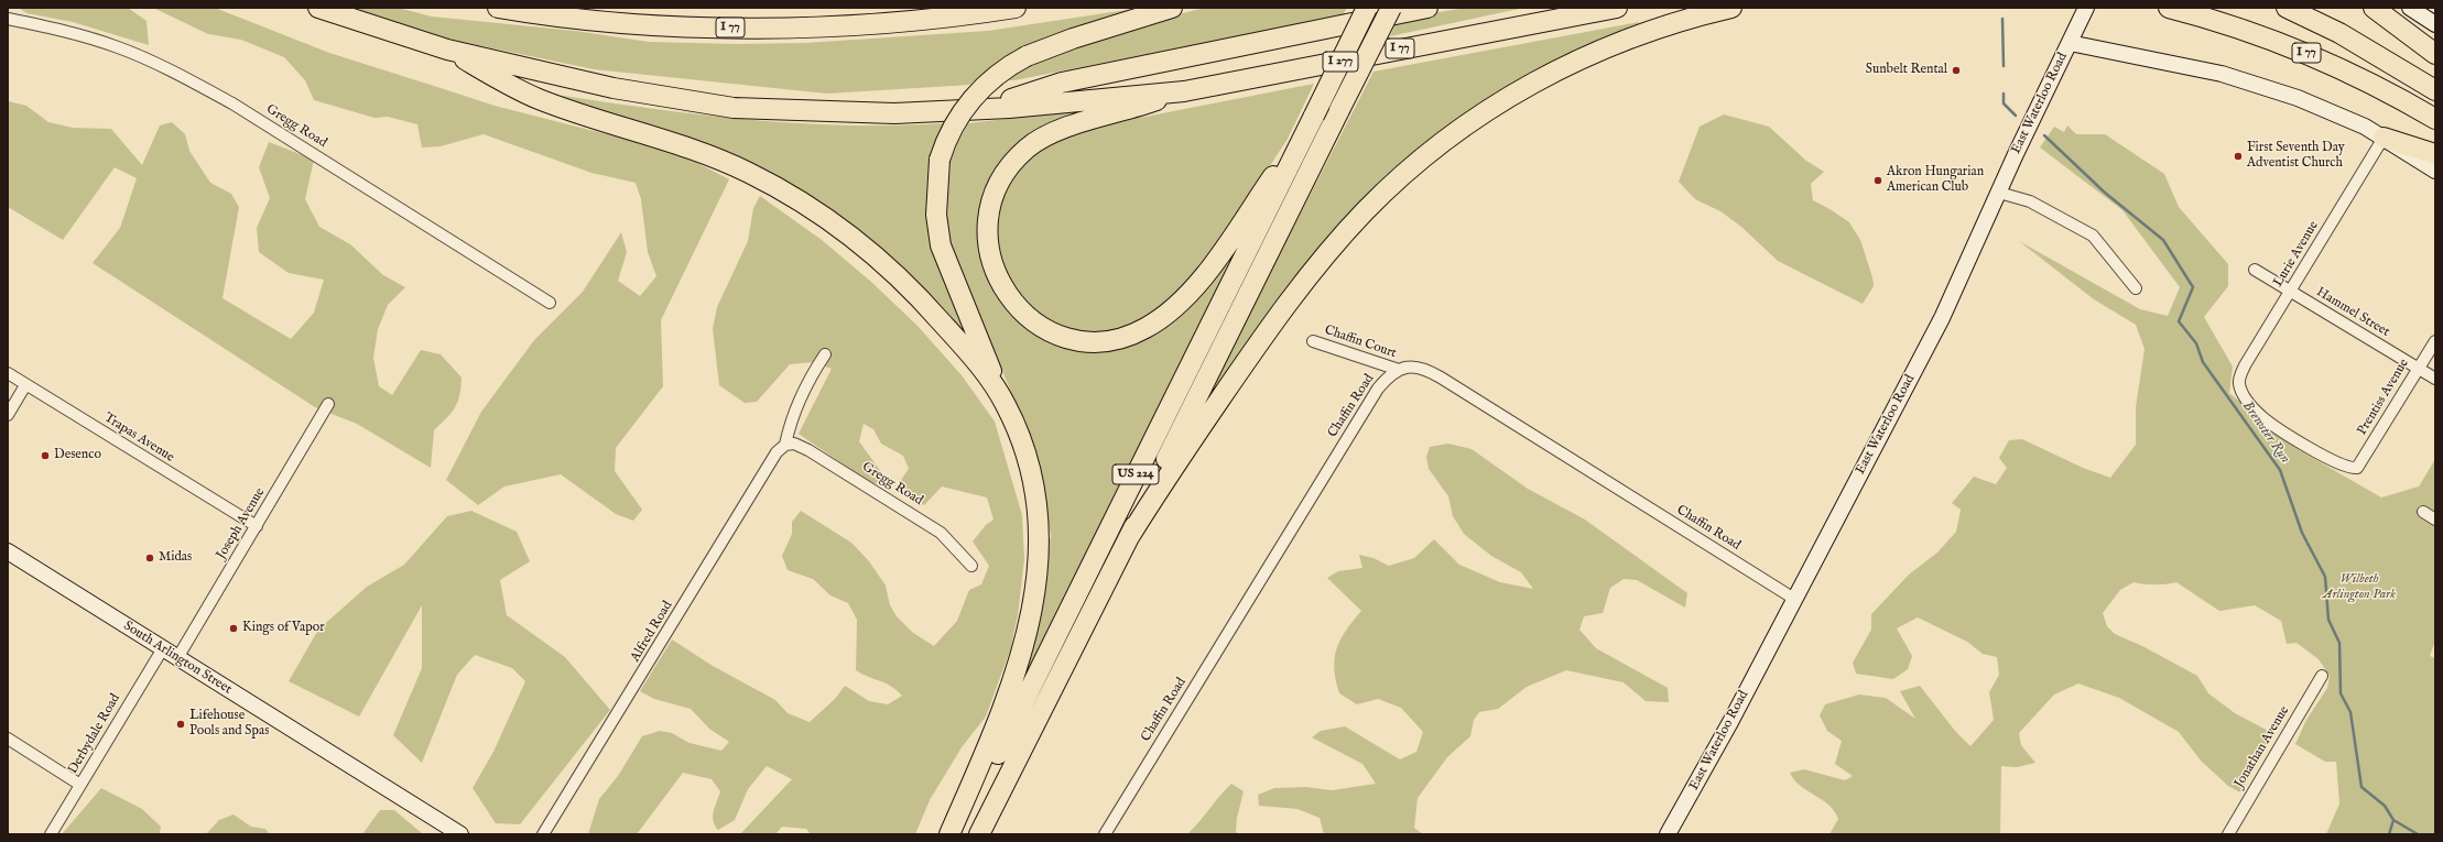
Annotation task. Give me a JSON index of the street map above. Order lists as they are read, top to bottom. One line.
{"streets":{"highway":["I 77","I 277","US 224"],"main road":["East Waterloo Road","South Arlington Street"],"street":["Gregg Road","Lurie Avenue","Hammel Street","Chaffin Court","Prentiss Avenue","Chaffin Road","Trapas Avenue","Joseph Avenue","Alfred Road","Derbydale Road","Jonathan Avenue"]},"crossings":[["I 277","US 224"],["East Waterloo Road","Chaffin Road"],["Gregg Road","Alfred Road"],["Lurie Avenue","Hammel Street"],["Lurie Avenue","Prentiss Avenue"],["Hammel Street","Prentiss Avenue"],["Chaffin Court","Chaffin Road"],["Trapas Avenue","Joseph Avenue"],["Joseph Avenue","South Arlington Street"],["South Arlington Street","Derbydale Road"]],"water":["Brewster Run"],"parks":["Wilbeth Arlington Park"],"places":["Sunbelt Rental","First Seventh Day Adventist Church","Akron Hungarian American Club","Desenco","Midas","Kings of Vapor","Lifehouse Pools and Spas"]}
